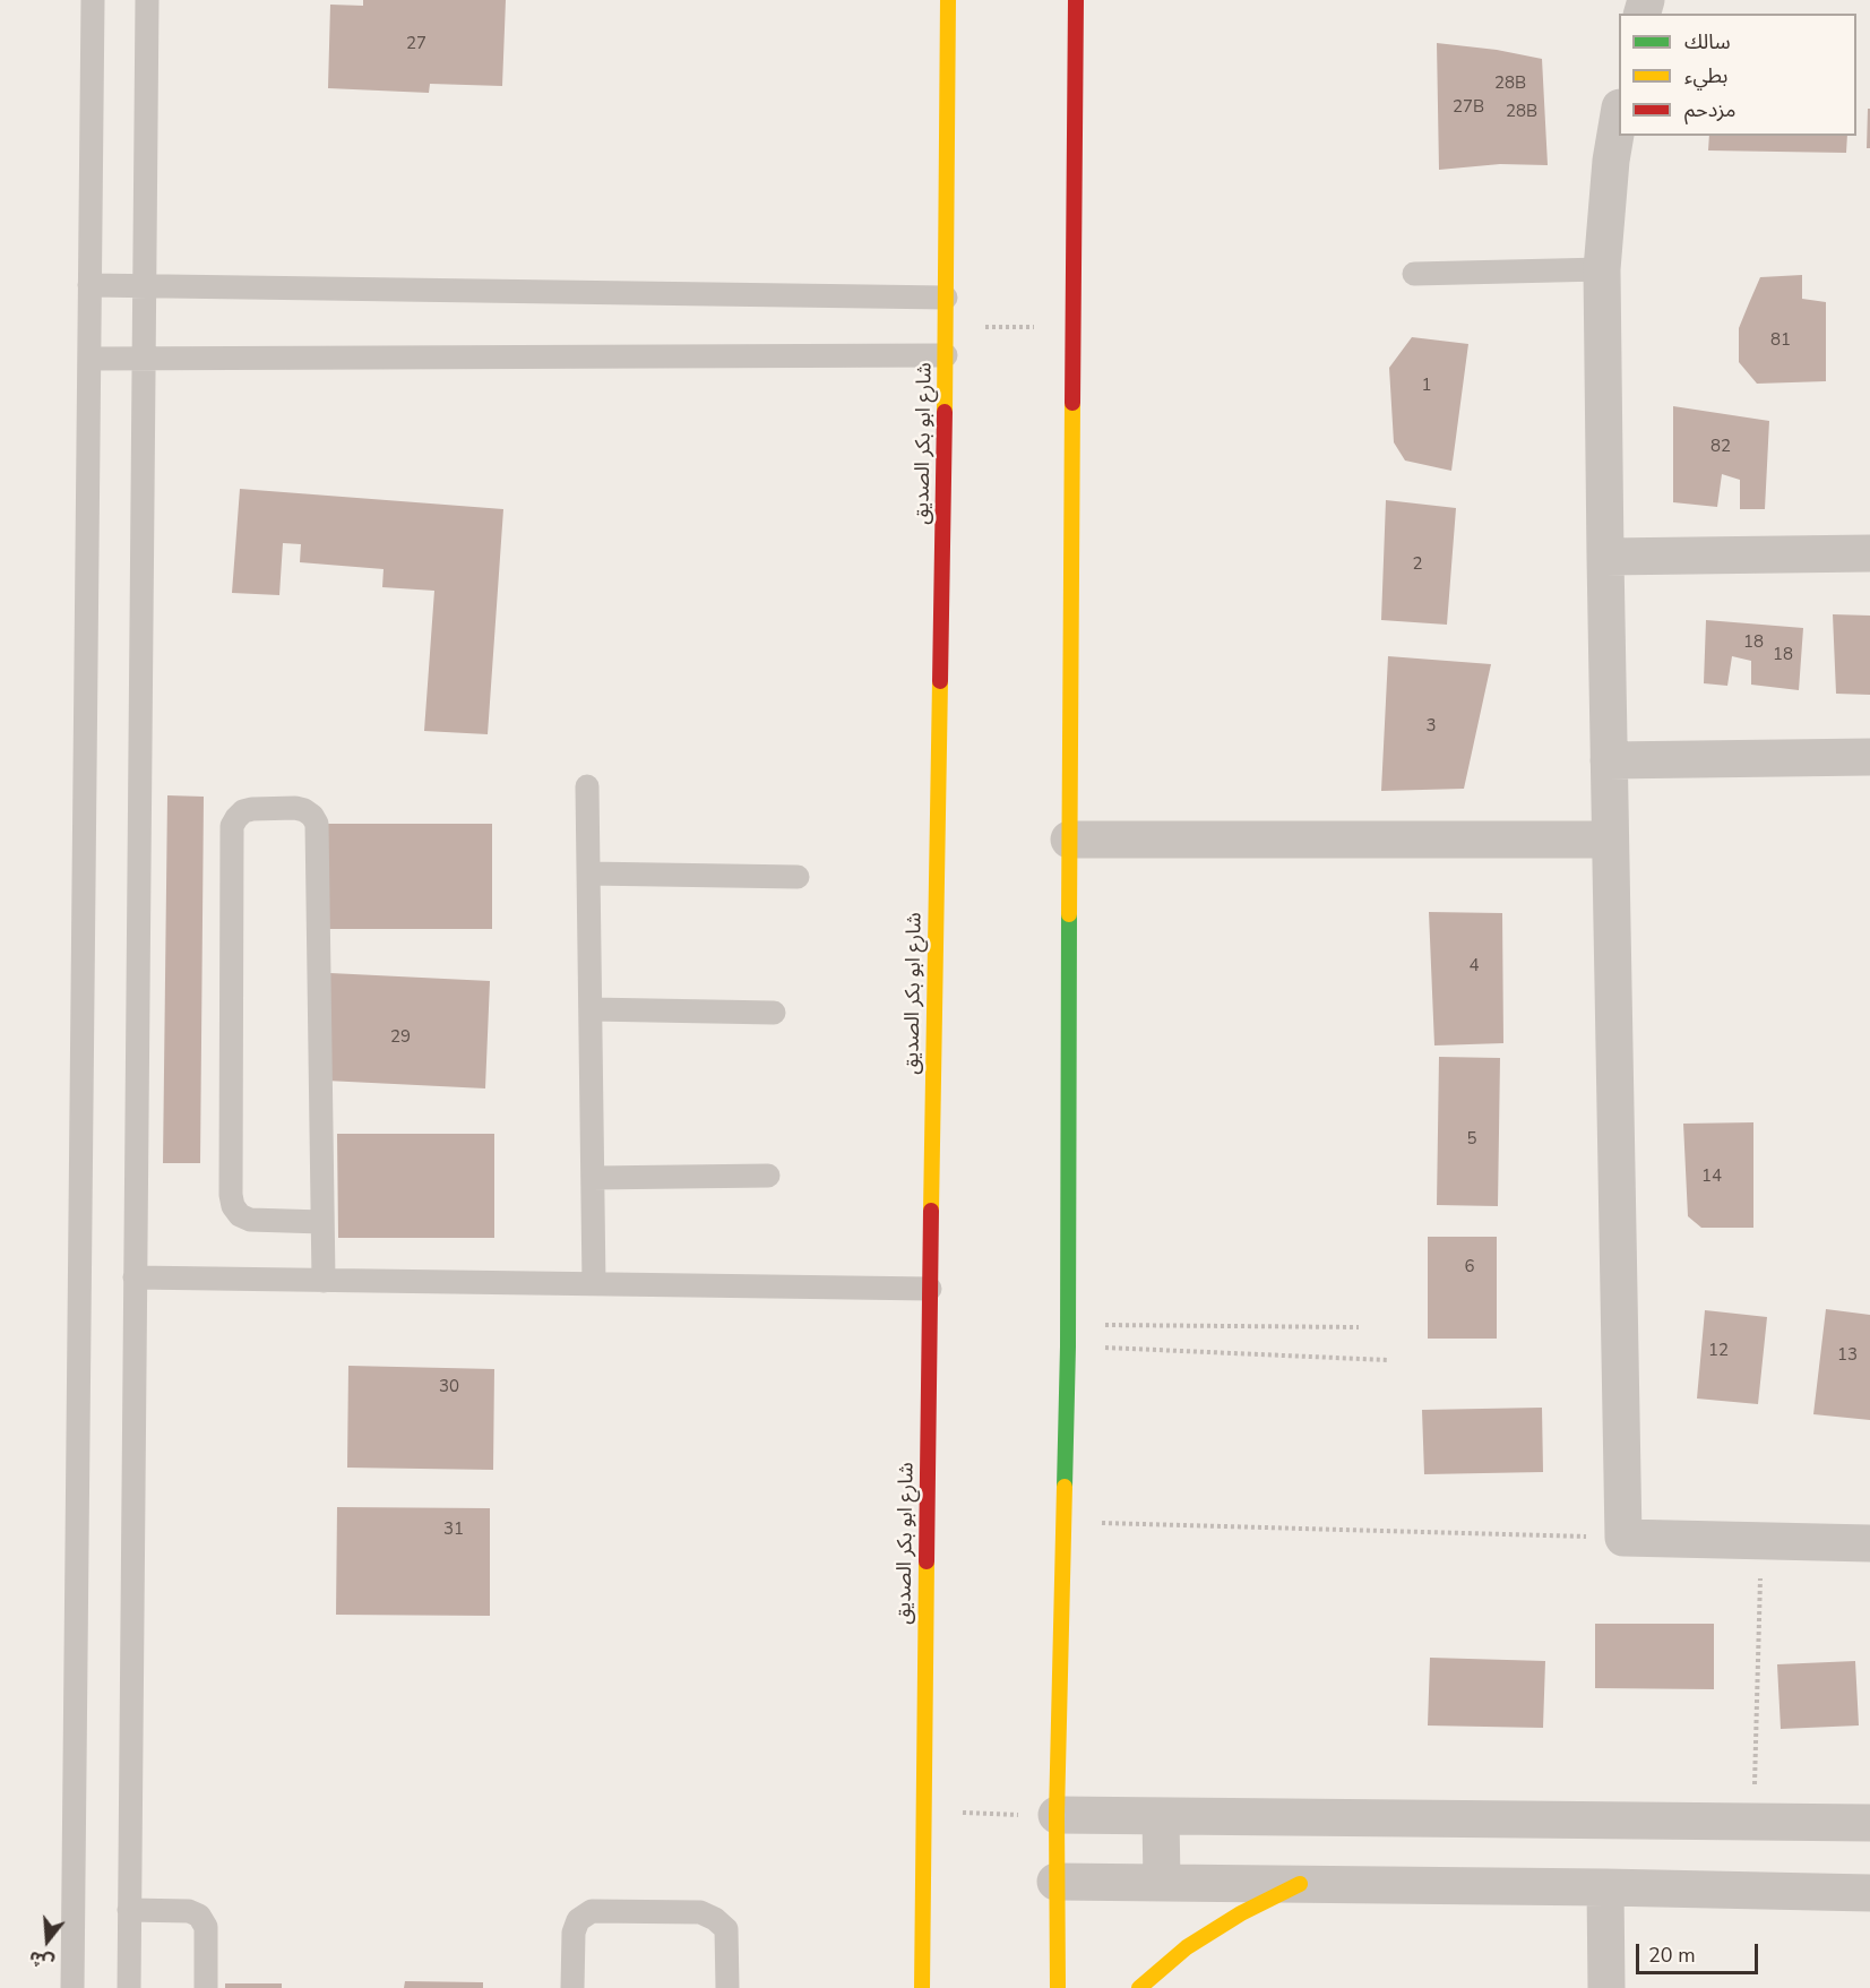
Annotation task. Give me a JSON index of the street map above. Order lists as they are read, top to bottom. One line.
{"streets":{"main road":["شارع ابو بكر الصديق"]},"house_numbers":["27","28B","27B","28B","81","1","82","2","18","18","3","4","29","5","14","6","12","13","30","31"],"legend":["سالك","بطيء","مزدحم"],"scale_bar":"20 m","north":"bottom"}
